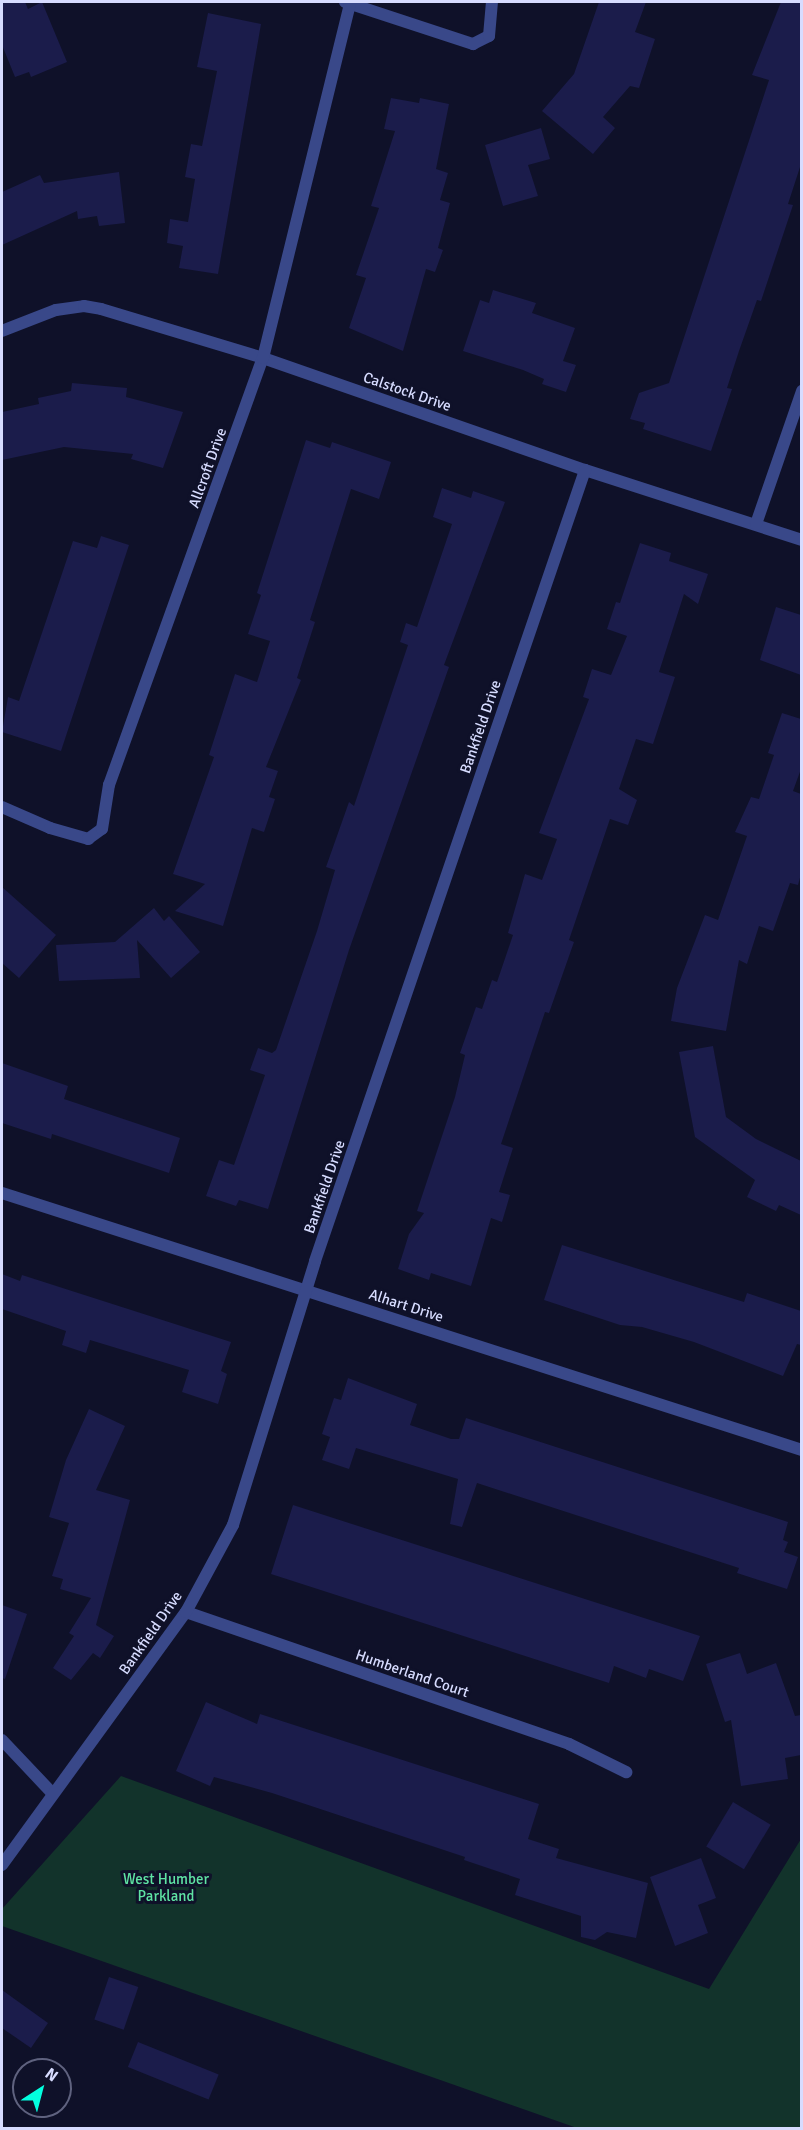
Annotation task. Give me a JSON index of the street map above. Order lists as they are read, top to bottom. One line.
{"streets":{"street":["Calstock Drive","Allcroft Drive","Bankfield Drive","Alhart Drive","Humberland Court"]},"crossings":[["Calstock Drive","Allcroft Drive"],["Calstock Drive","Bankfield Drive"],["Bankfield Drive","Alhart Drive"],["Bankfield Drive","Humberland Court"]],"parks":["West Humber Parkland"],"north":"top right"}
